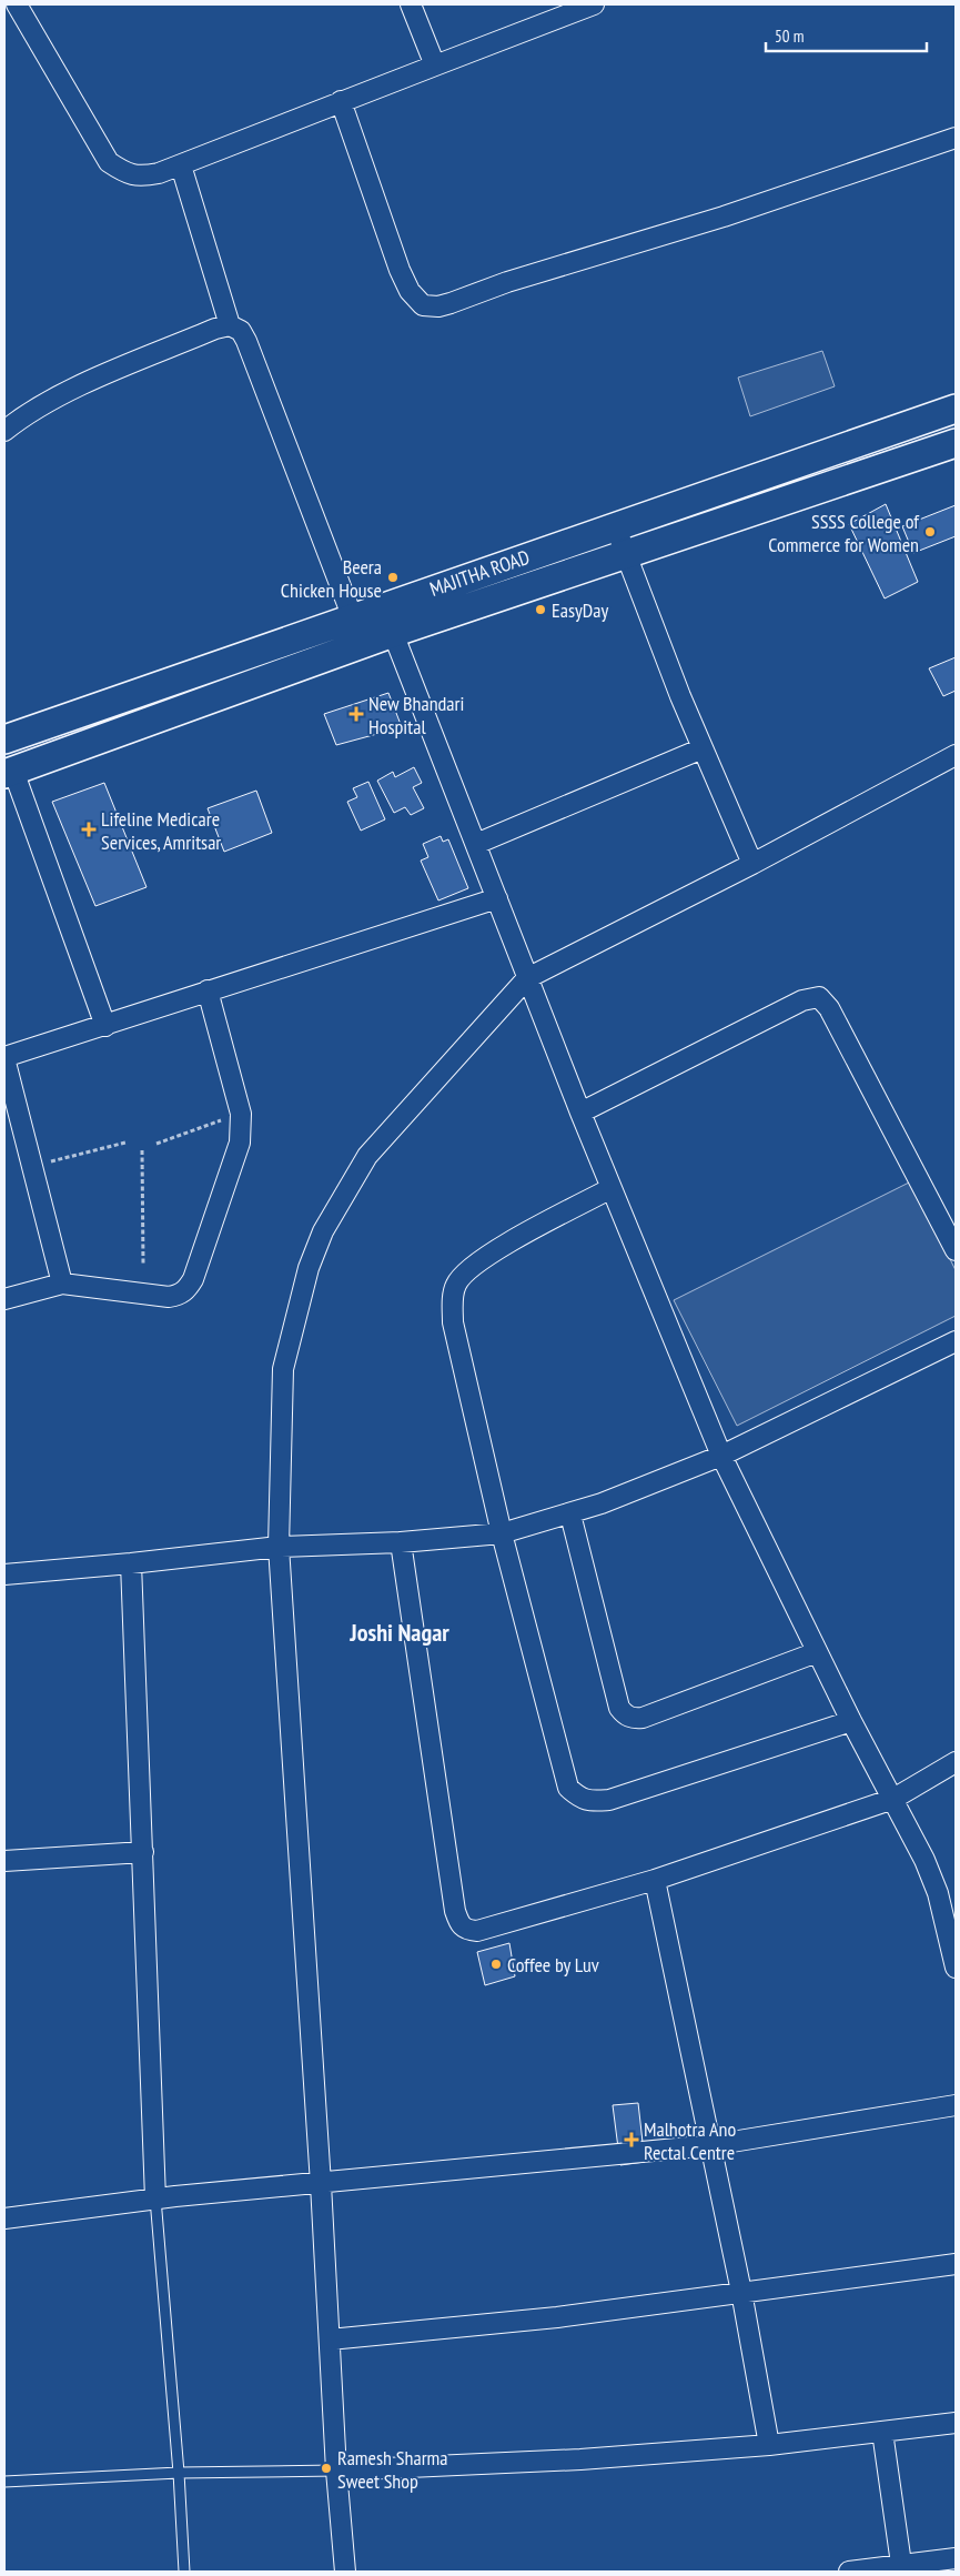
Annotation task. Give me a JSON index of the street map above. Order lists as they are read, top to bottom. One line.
{"streets":{"main road":["MAJITHA ROAD"]},"districts":["Joshi Nagar"],"places":{"other":["SSSS College of Commerce for Women","Beera Chicken House","EasyDay","Coffee by Luv","Ramesh Sharma Sweet Shop"],"health":["New Bhandari Hospital","Lifeline Medicare Services, Amritsar","Malhotra Ano Rectal Centre"]},"scale_bar":"50 m"}
